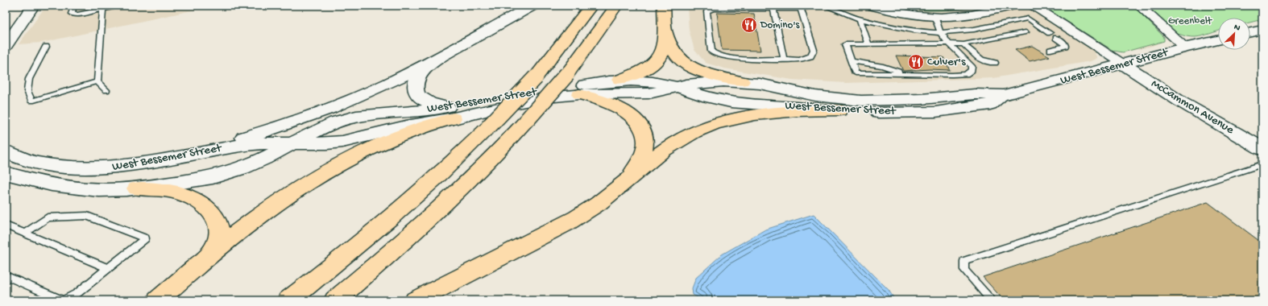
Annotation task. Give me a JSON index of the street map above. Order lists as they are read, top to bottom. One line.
{"streets":{"main road":["West Bessemer Street","McCammon Avenue"]},"crossings":[["West Bessemer Street","McCammon Avenue"]],"parks":["Greenbelt"],"places":{"restaurant":["Domino's","Culver's"]},"north":"top right"}
